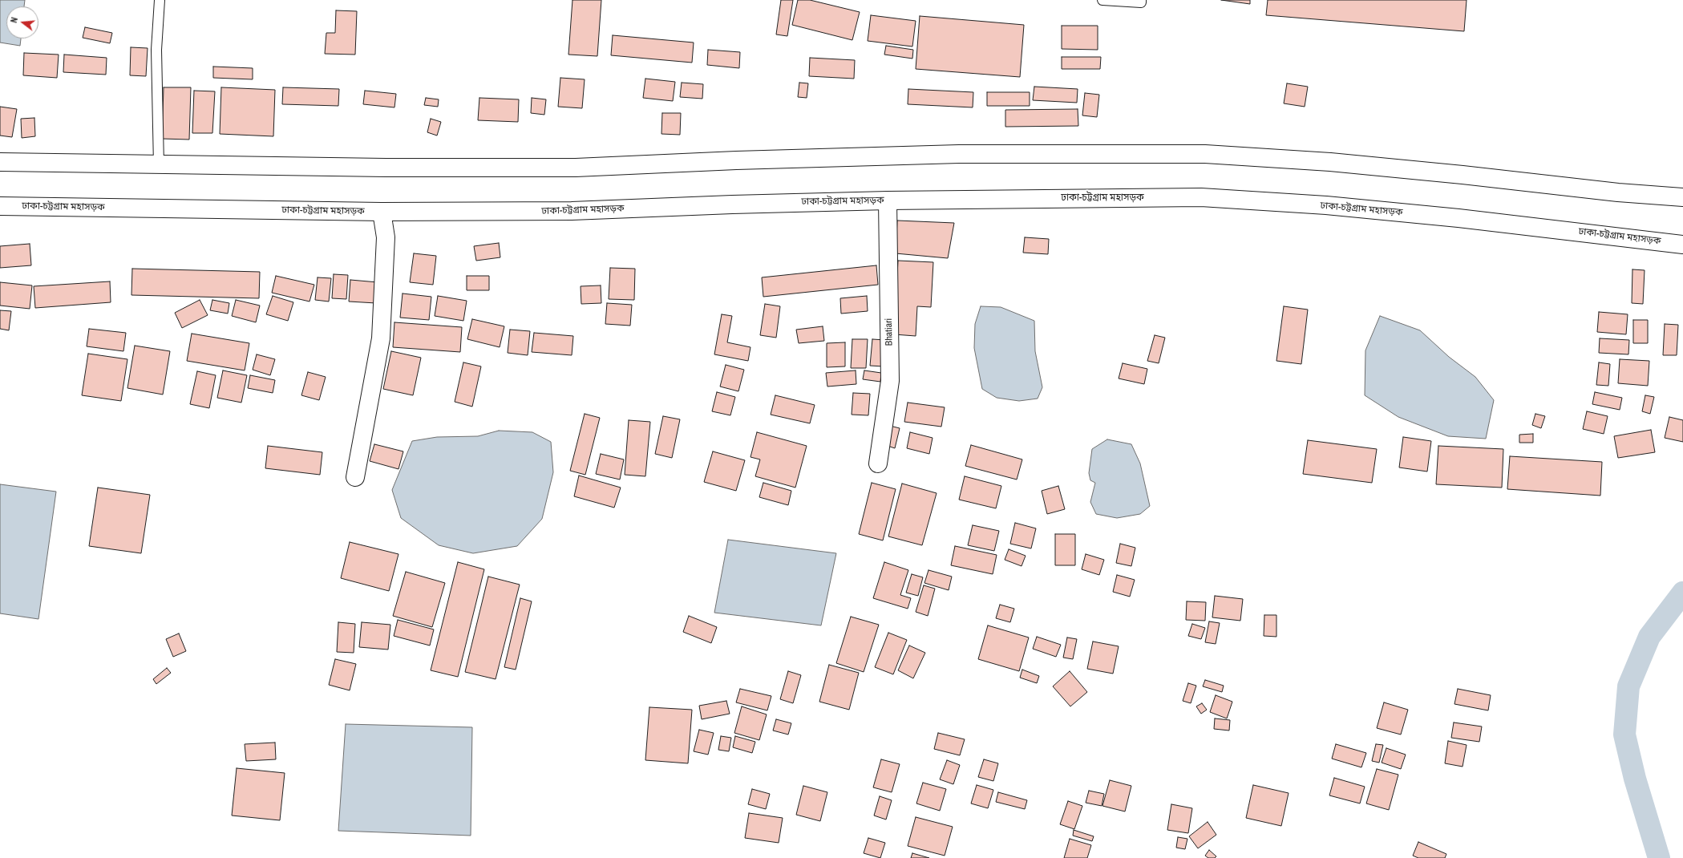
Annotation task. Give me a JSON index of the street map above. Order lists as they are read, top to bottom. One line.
{"streets":{"main road":["ঢাকা-চট্টগ্রাম মহাসড়ক","Bhatiari"]},"crossings":[["ঢাকা-চট্টগ্রাম মহাসড়ক","Bhatiari"]],"north":"left"}
